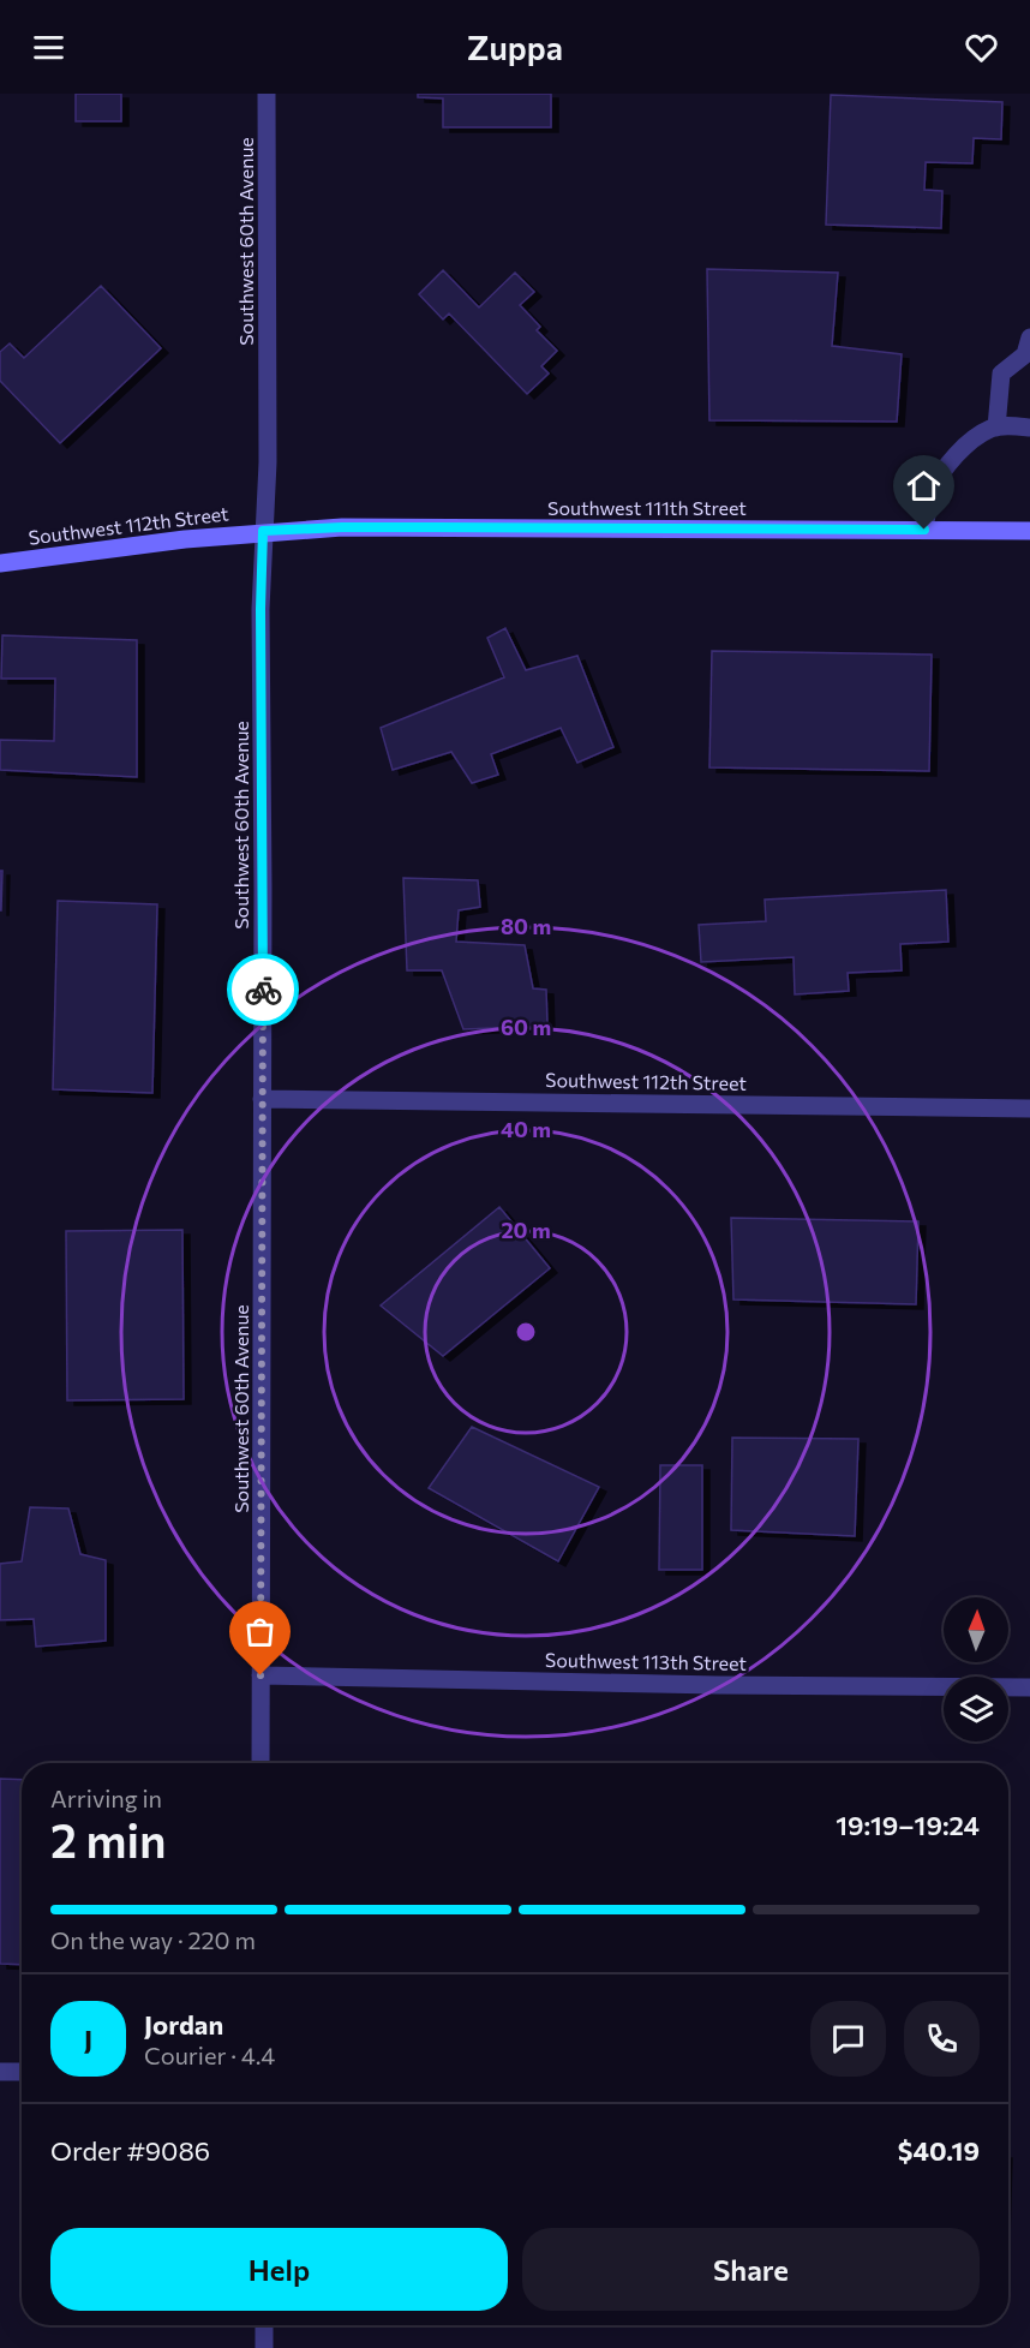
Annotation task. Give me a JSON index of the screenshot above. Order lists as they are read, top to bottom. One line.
{"streets":{"main road":["Southwest 111th Street","Southwest 112th Street"],"street":["Southwest 60th Avenue","Southwest 113th Street"]},"crossings":[["Southwest 60th Avenue","Southwest 111th Street"],["Southwest 60th Avenue","Southwest 112th Street"],["Southwest 60th Avenue","Southwest 113th Street"],["Southwest 111th Street","Southwest 112th Street"]],"north":"top","page":{"header":"Zuppa","heading":["2 min","Arriving in","19:19–19:24"],"panel":["Jordan","Courier · 4.4","Order #9086","$40.19"],"bar":"On the way · 220 m","round":"J","buttons":["Help","Share"]},"rings":["80 m","60 m","40 m","20 m"]}
